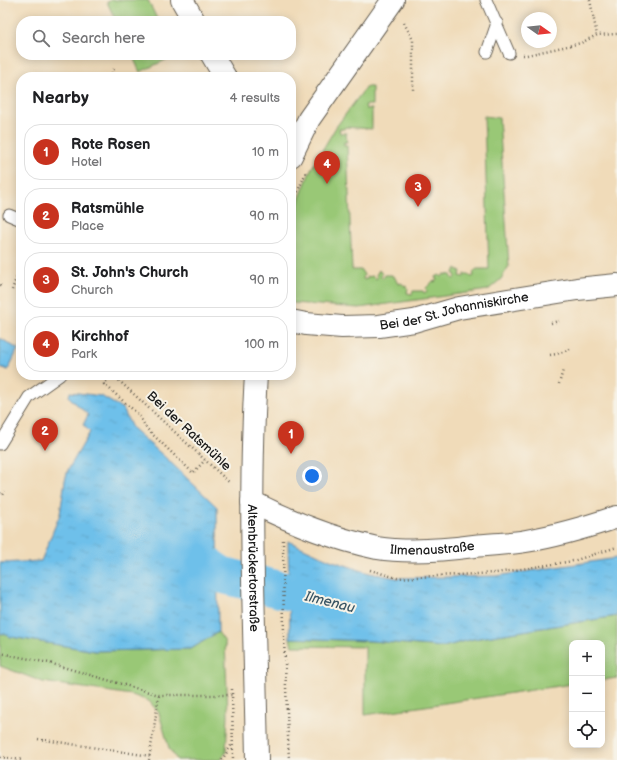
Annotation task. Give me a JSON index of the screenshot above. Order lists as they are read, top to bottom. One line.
{"streets":{"street":["Bei der St. Johanniskirche","Ilmenaustraße","Altenbrückertorstraße"],"path":["Bei der Ratsmühle"]},"crossings":[["Bei der Ratsmühle","Ilmenaustraße"],["Bei der Ratsmühle","Altenbrückertorstraße"],["Ilmenaustraße","Altenbrückertorstraße"]],"water":["Ilmenau"],"north":"right","page":{"search":"Search here","heading":["Nearby","4 results"],"list":[{"mark":"1","name":"Rote Rosen","note":"Hotel","value":"10 m"},{"mark":"2","name":"Ratsmühle","note":"Place","value":"90 m"},{"mark":"3","name":"St. John's Church","note":"Church","value":"90 m"},{"mark":"4","name":"Kirchhof","note":"Park","value":"100 m"}],"pins":["4","3","2","1"],"map_buttons":["+","−"]}}
